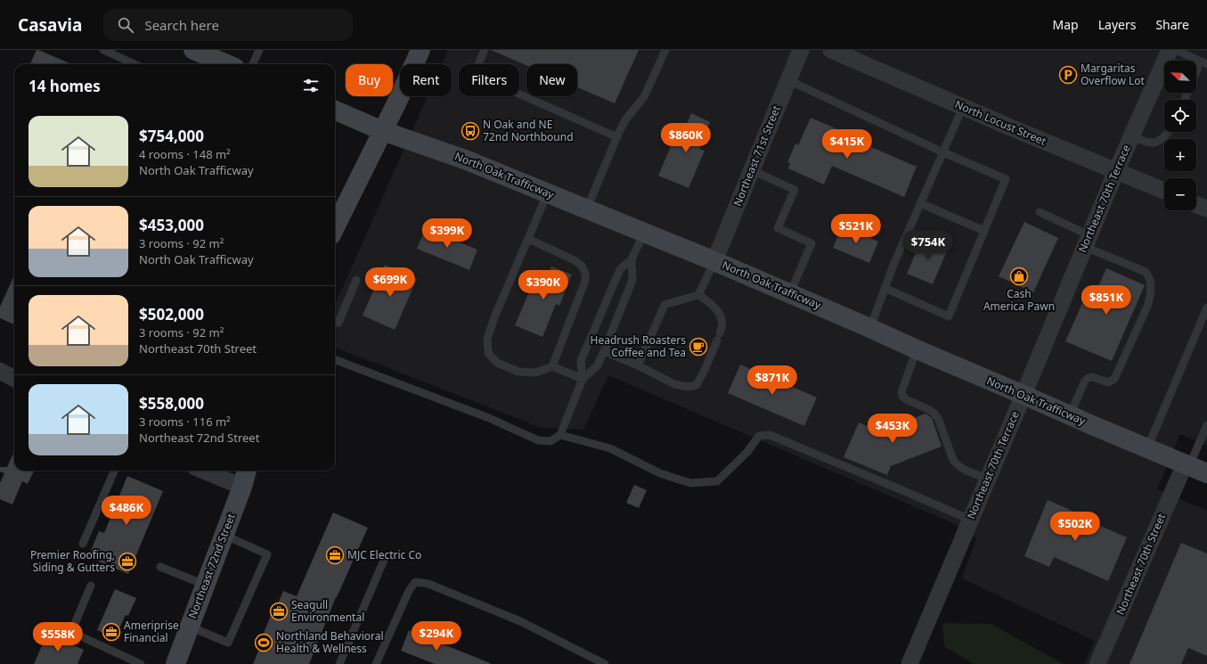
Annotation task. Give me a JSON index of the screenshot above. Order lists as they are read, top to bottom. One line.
{"streets":{"main road":["North Oak Trafficway","Northeast 72nd Street"],"street":["North Locust Street","Northeast 71st Street","Northeast 70th Terrace","Northeast 70th Street"]},"crossings":[["North Locust Street","Northeast 70th Terrace"],["Northeast 71st Street","North Oak Trafficway"],["North Oak Trafficway","Northeast 70th Terrace"],["North Oak Trafficway","Northeast 70th Street"]],"places":{"parking":["Margaritas Overflow Lot"],"bus stop":["N Oak and NE 72nd Northbound"],"shop":["Cash America Pawn"],"cafe":["Headrush Roasters Coffee and Tea"],"office":["MJC Electric Co","Premier Roofing, Siding & Gutters","Seagull Environmental","Ameriprise Financial"],"sports":["Northland Behavioral Health & Wellness"]},"north":"top left","page":{"header":"Casavia","search":"Search here","nav":["Map","Layers","Share"],"map_buttons":["+","−"],"chip":["Buy","Rent","Filters","New"],"heading":"14 homes","list":[{"name":"$754,000","note":"4 rooms · 148 m² · North Oak Trafficway"},{"name":"$453,000","note":"3 rooms · 92 m² · North Oak Trafficway"},{"name":"$502,000","note":"3 rooms · 92 m² · Northeast 70th Street"},{"name":"$558,000","note":"3 rooms · 116 m² · Northeast 72nd Street"}],"price":["$860K","$415K","$521K","$399K","$754K","$699K","$390K","$851K","$871K","$453K","$486K","$502K","$294K","$558K"]}}
